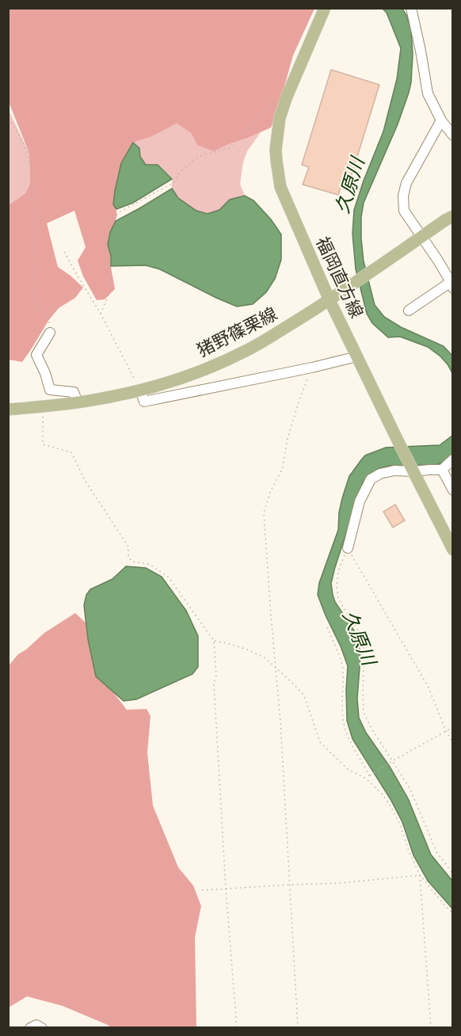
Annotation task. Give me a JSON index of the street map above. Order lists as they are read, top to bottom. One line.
{"streets":{"main road":["福岡直方線","猪野篠栗線"]},"crossings":[["福岡直方線","猪野篠栗線"]],"water":["久原川"]}
